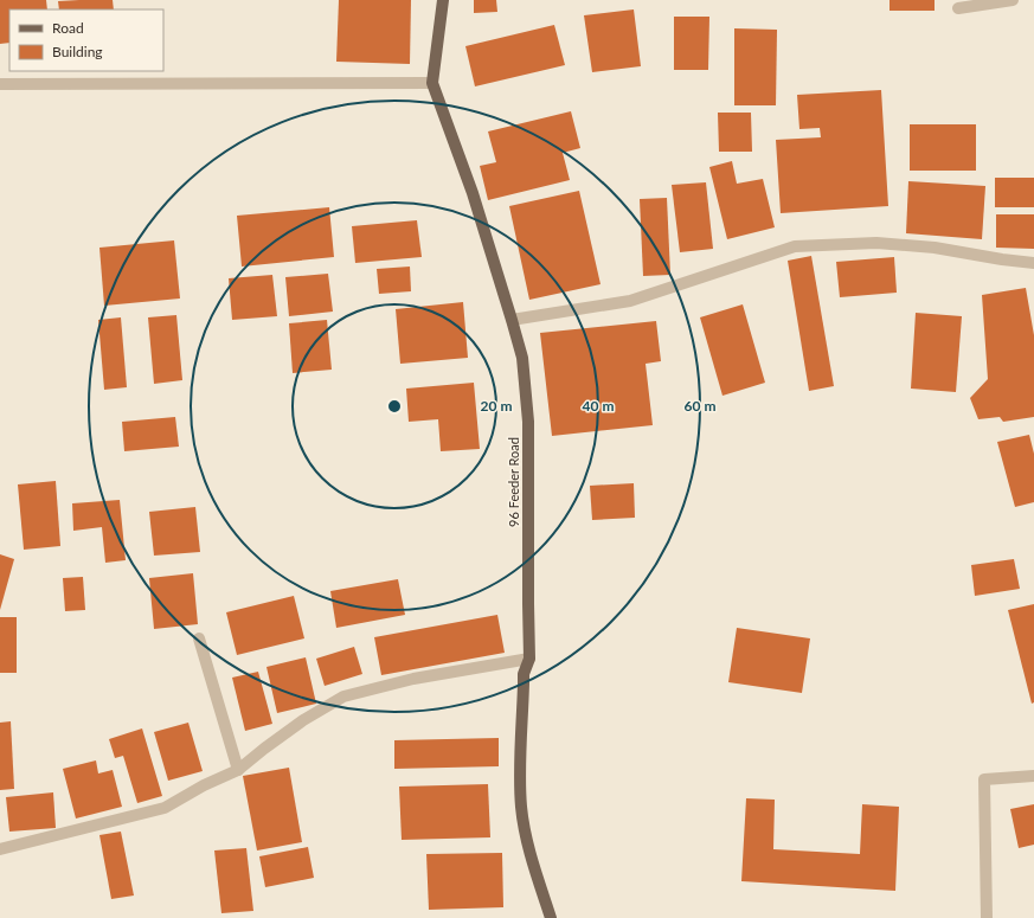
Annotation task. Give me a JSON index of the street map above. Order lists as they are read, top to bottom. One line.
{"streets":{"main road":["96 Feeder Road"]},"legend":["Road","Building"],"rings":["20 m","40 m","60 m"]}
